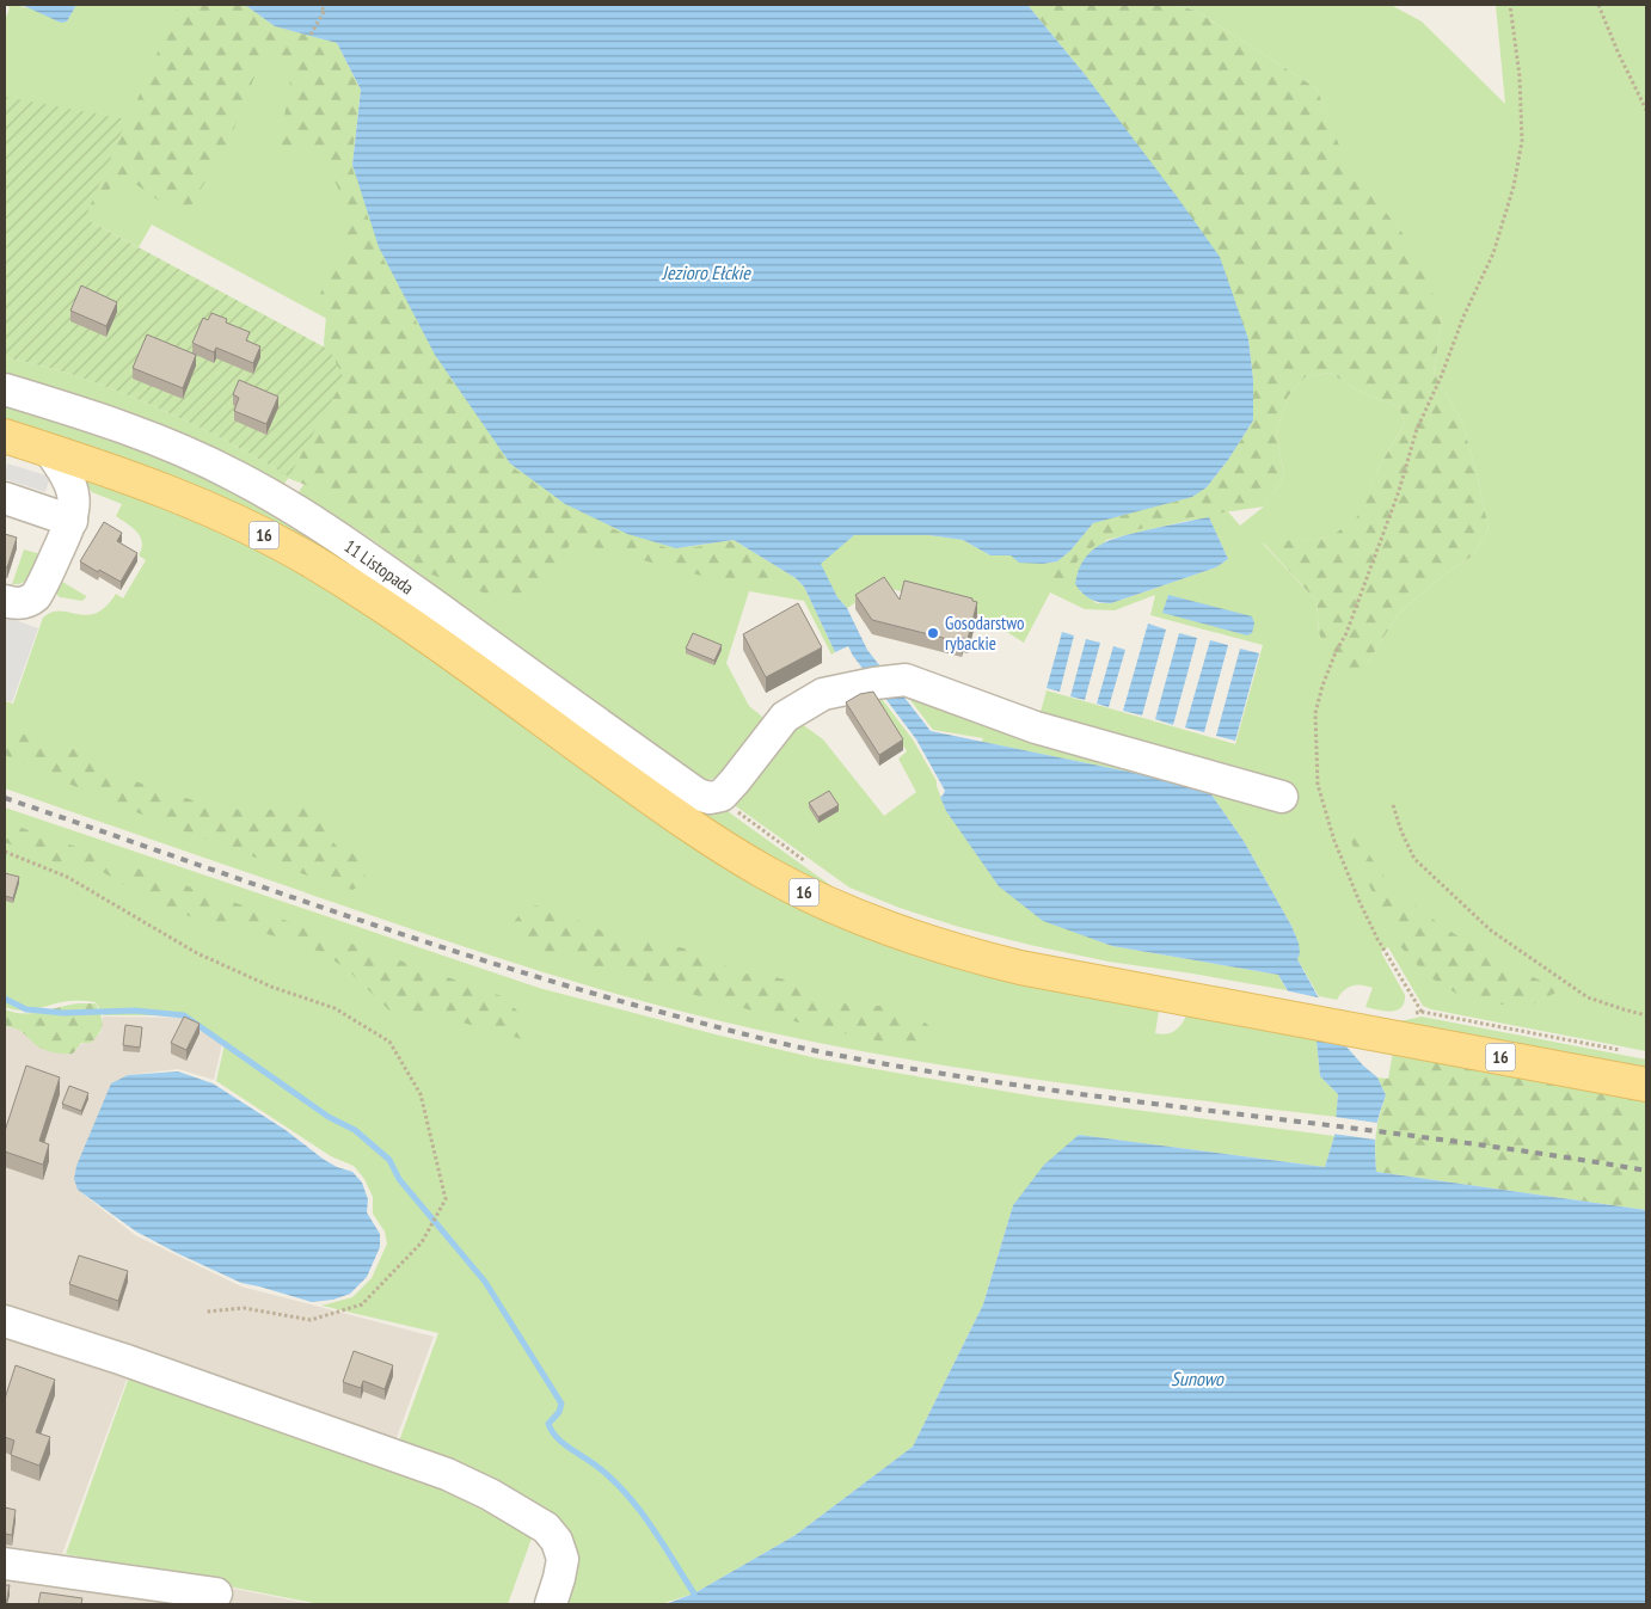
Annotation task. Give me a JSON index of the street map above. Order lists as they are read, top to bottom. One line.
{"streets":{"main road":["16"],"street":["11 Listopada"]},"water":["Jezioro Ełckie","Sunowo"],"places":["Gosodarstwo rybackie"]}
